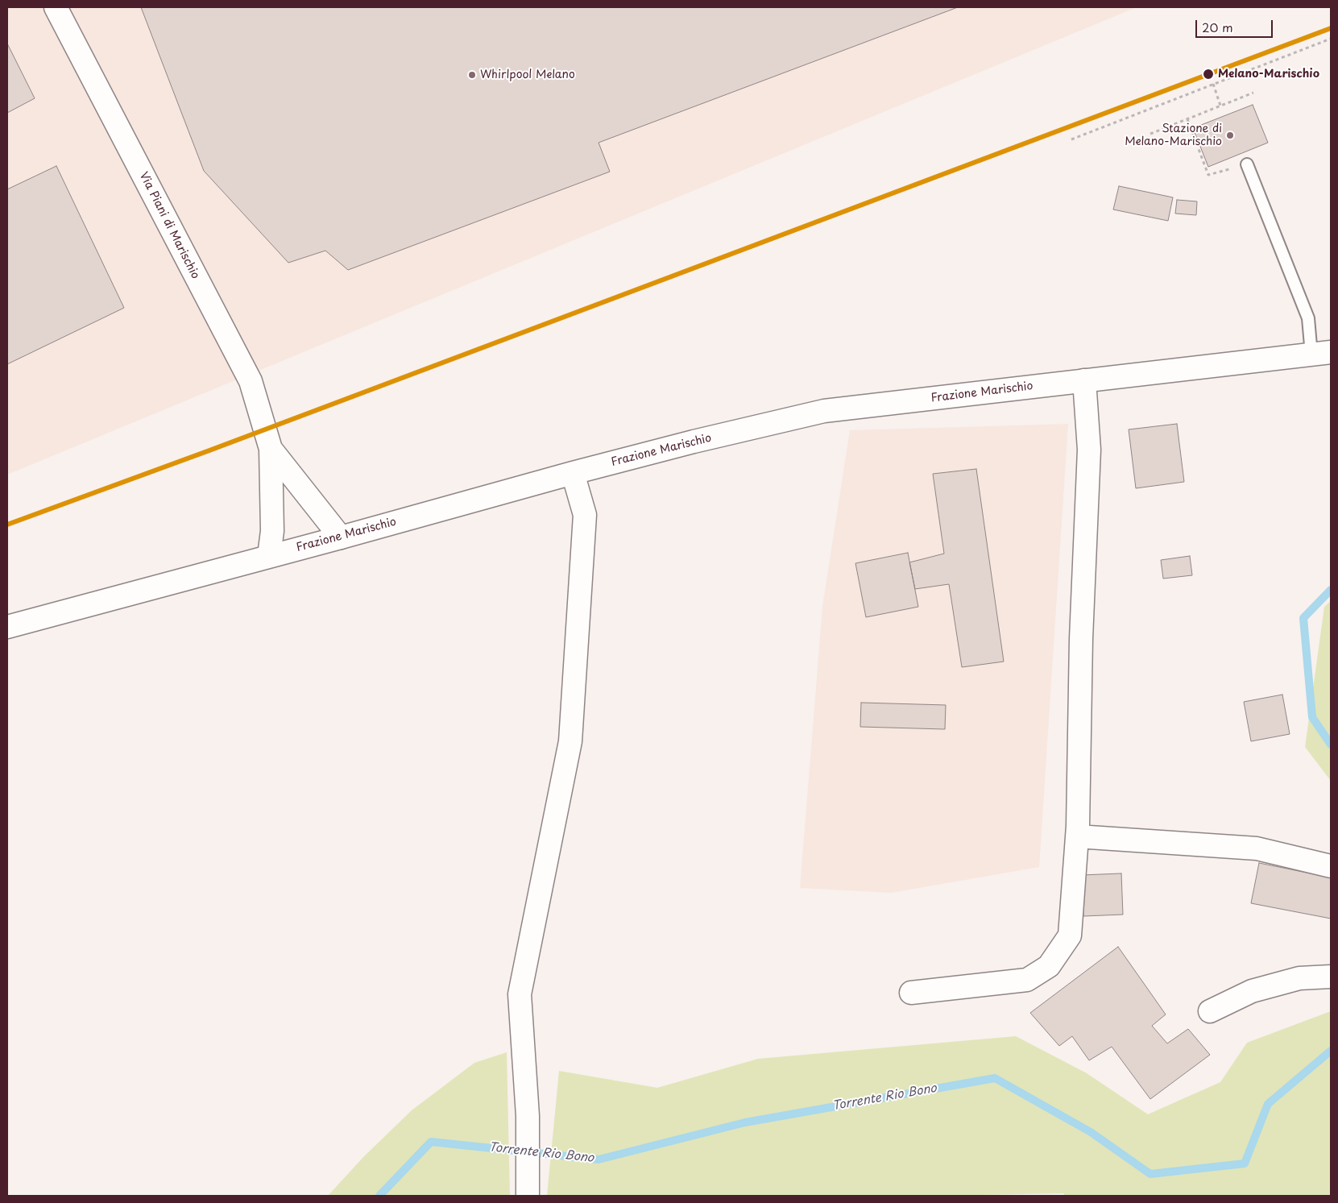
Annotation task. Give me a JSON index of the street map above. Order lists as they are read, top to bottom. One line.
{"streets":{"street":["Via Piani di Marischio","Frazione Marischio"]},"water":["Torrente Rio Bono"],"places":["Melano-Marischio","Whirlpool Melano","Stazione di Melano-Marischio"],"scale_bar":"20 m"}
